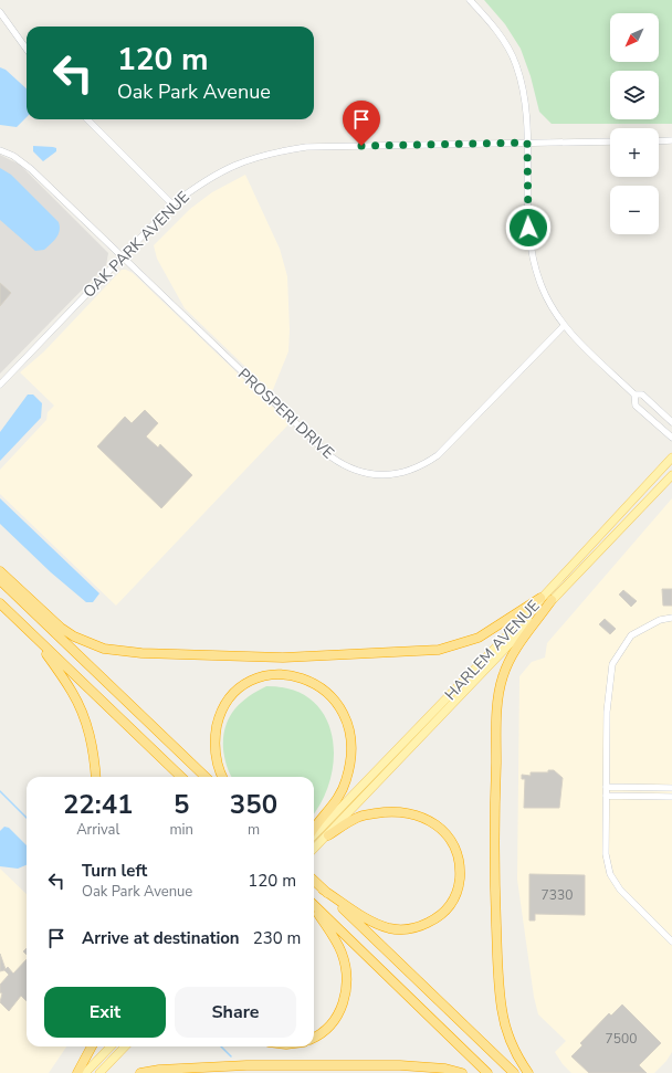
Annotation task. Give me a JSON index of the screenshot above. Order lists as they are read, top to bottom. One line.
{"streets":{"main road":["HARLEM AVENUE"],"street":["OAK PARK AVENUE","PROSPERI DRIVE"]},"crossings":[["OAK PARK AVENUE","PROSPERI DRIVE"]],"house_numbers":["7330","7500"],"north":"bottom left","page":{"map_buttons":["+","−"],"turn":["120 m","Oak Park Avenue"],"eta":["22:41","Arrival","5","min","350","m"],"list":[{"name":"Turn left","note":"Oak Park Avenue","value":"120 m"},{"name":"Arrive at destination","value":"230 m"}],"buttons":["Exit","Share"]}}
